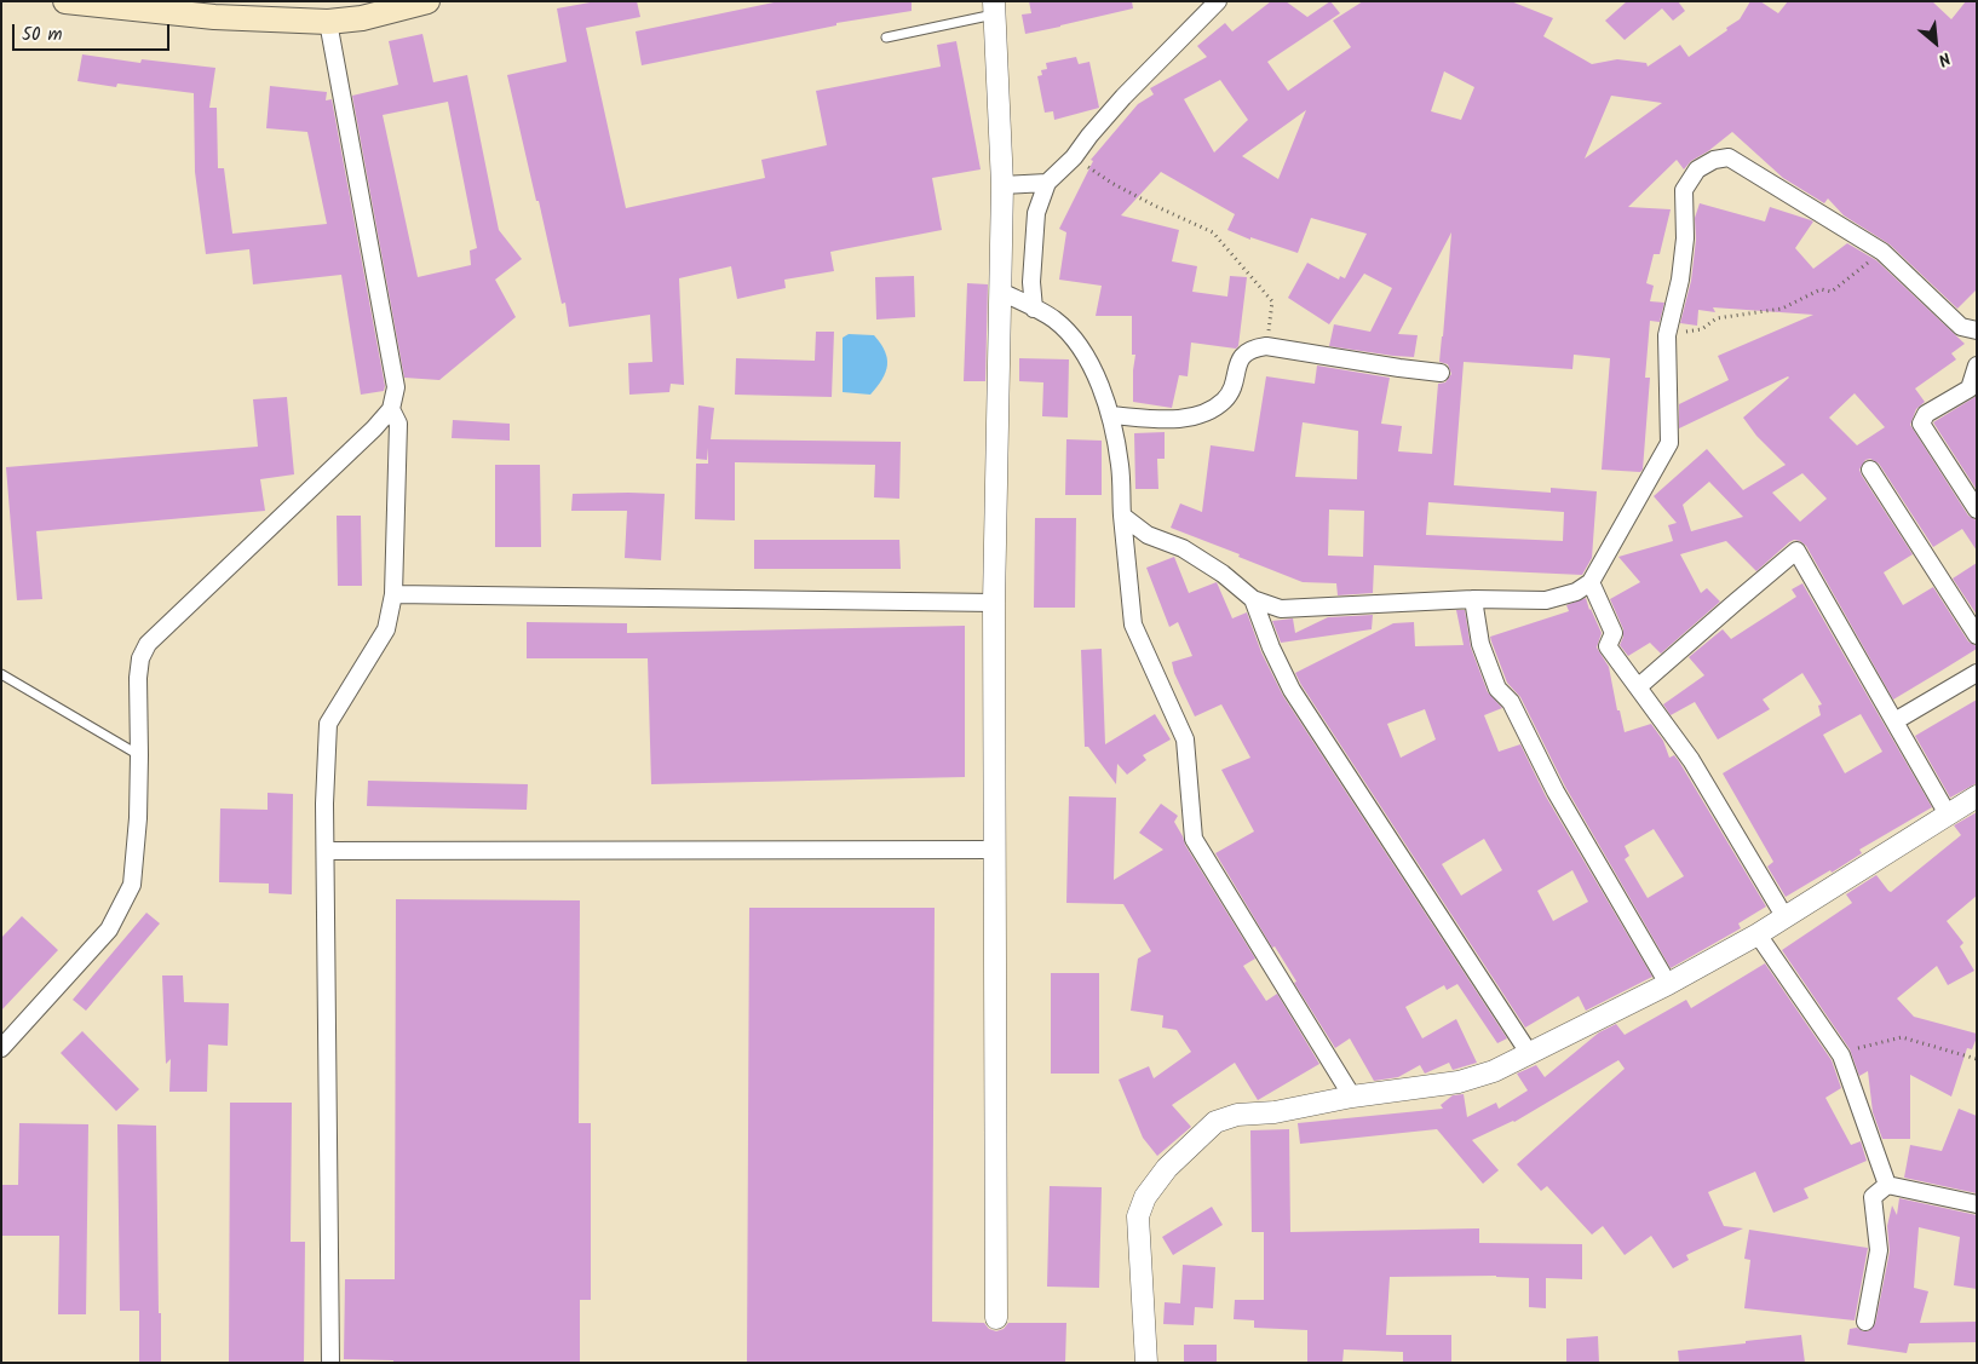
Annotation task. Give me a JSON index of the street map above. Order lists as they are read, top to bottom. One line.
{"scale_bar":"50 m","north":"bottom right"}
